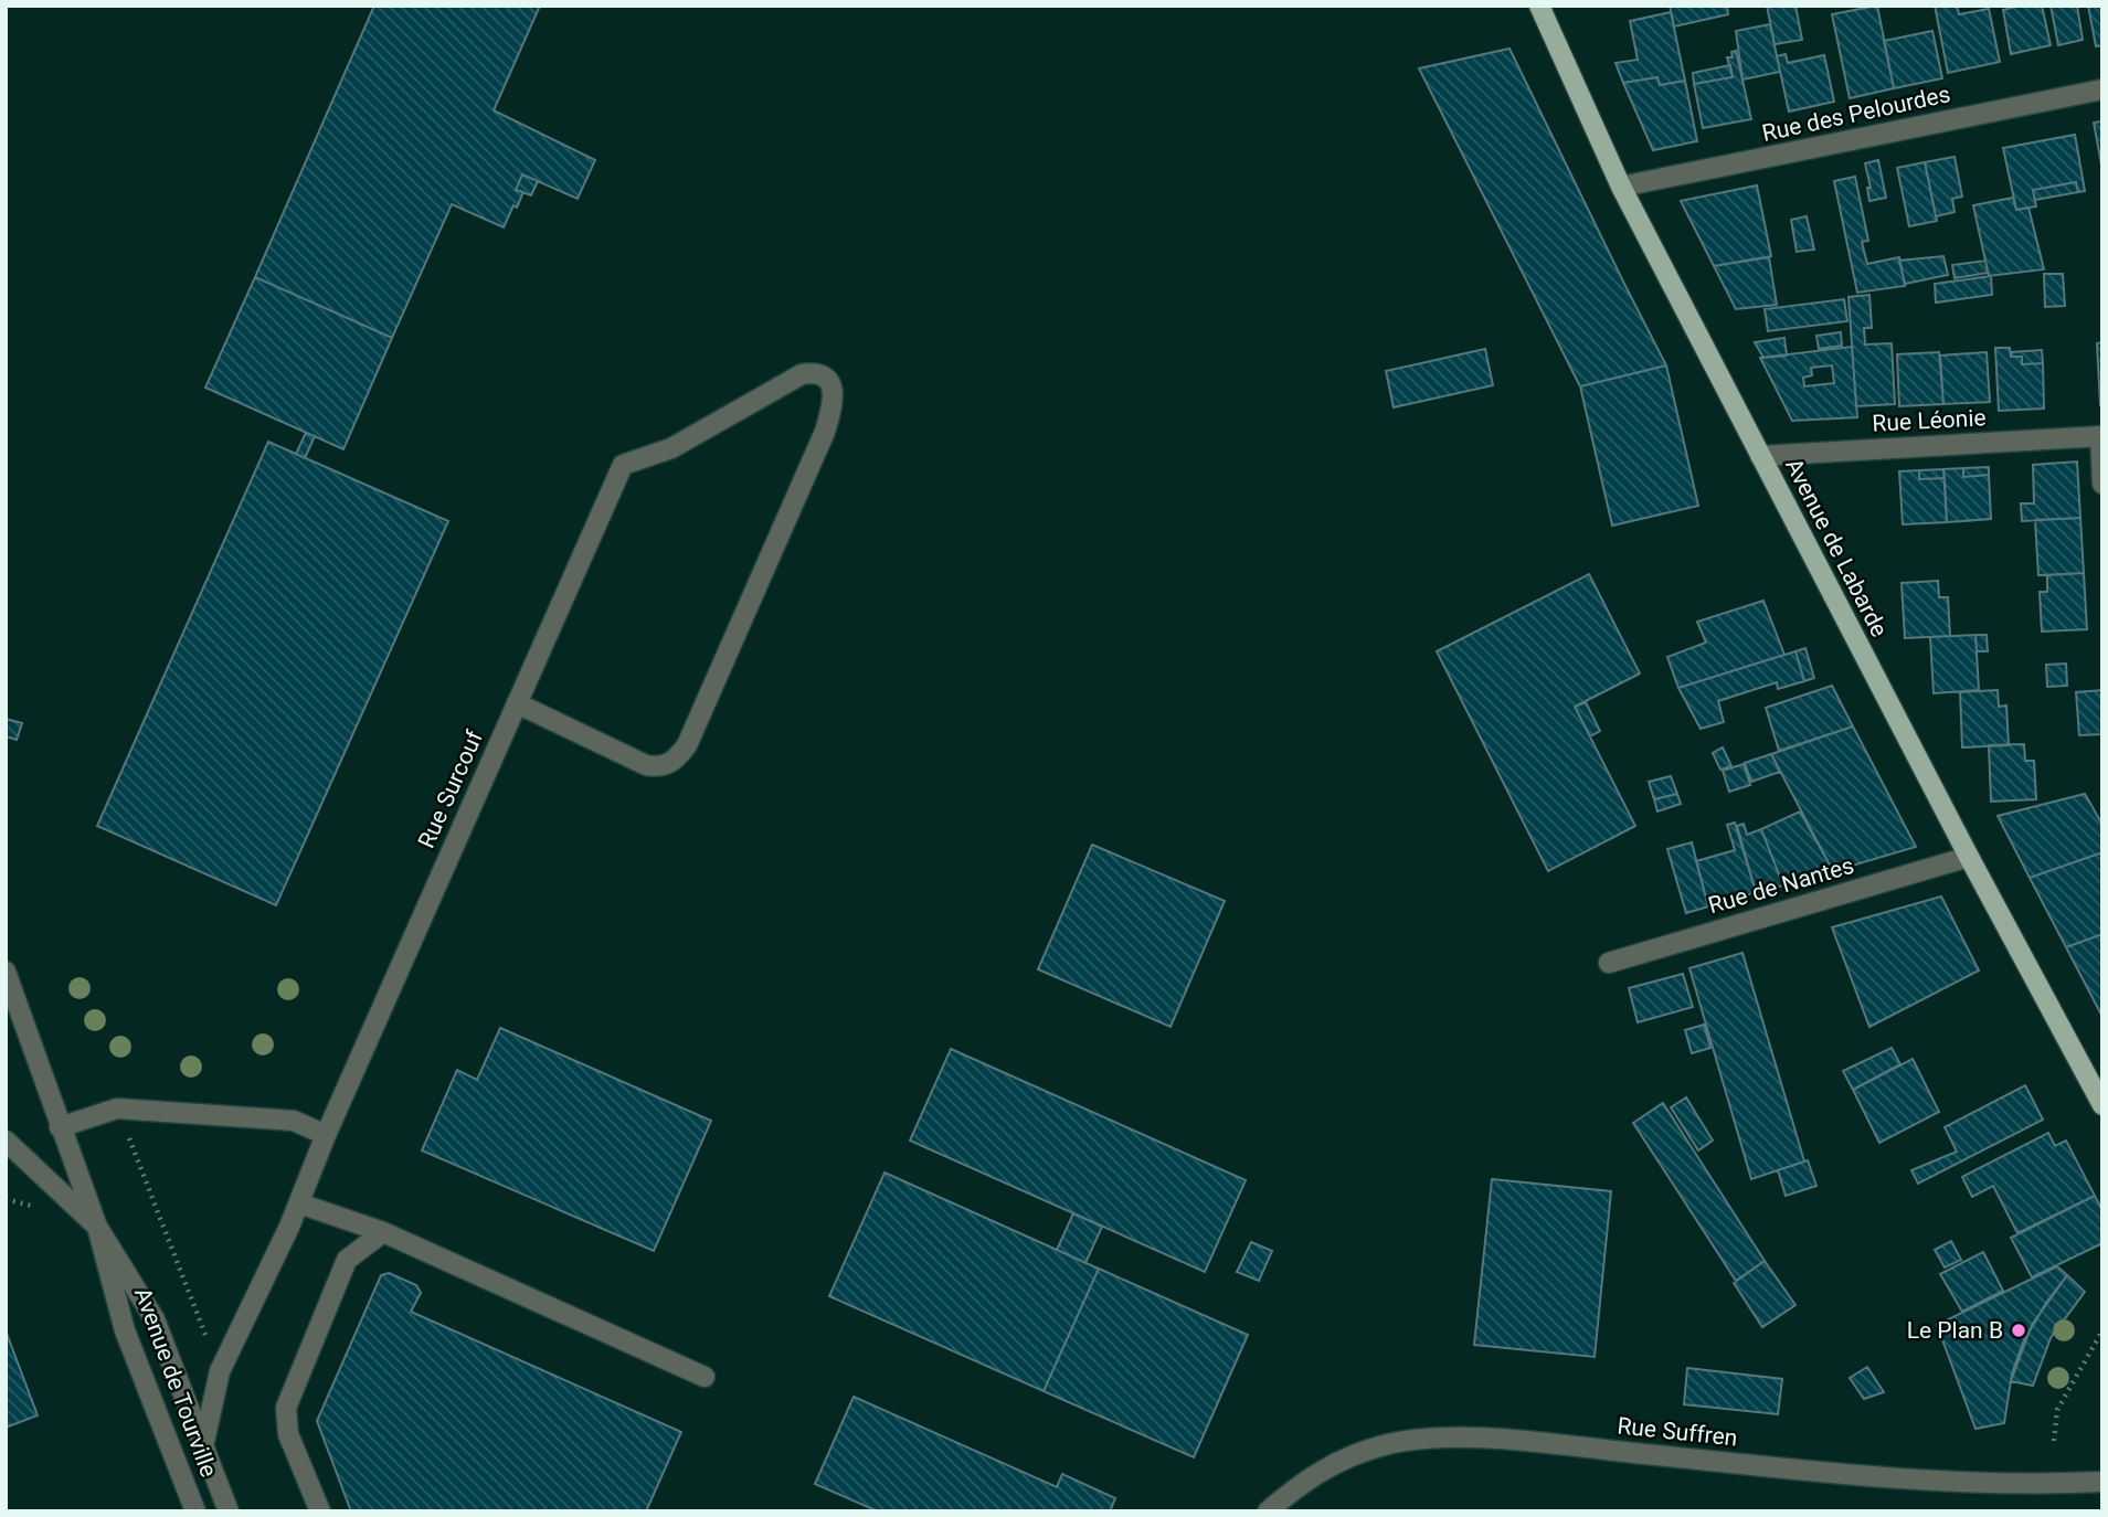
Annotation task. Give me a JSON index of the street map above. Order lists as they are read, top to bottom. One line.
{"streets":{"main road":["Avenue de Labarde"],"street":["Rue des Pelourdes","Rue Léonie","Rue Surcouf","Rue de Nantes","Avenue de Tourville","Rue Suffren"]},"crossings":[["Rue des Pelourdes","Avenue de Labarde"],["Rue Léonie","Avenue de Labarde"],["Avenue de Labarde","Rue de Nantes"],["Rue Surcouf","Avenue de Tourville"]],"places":["Le Plan B"]}
